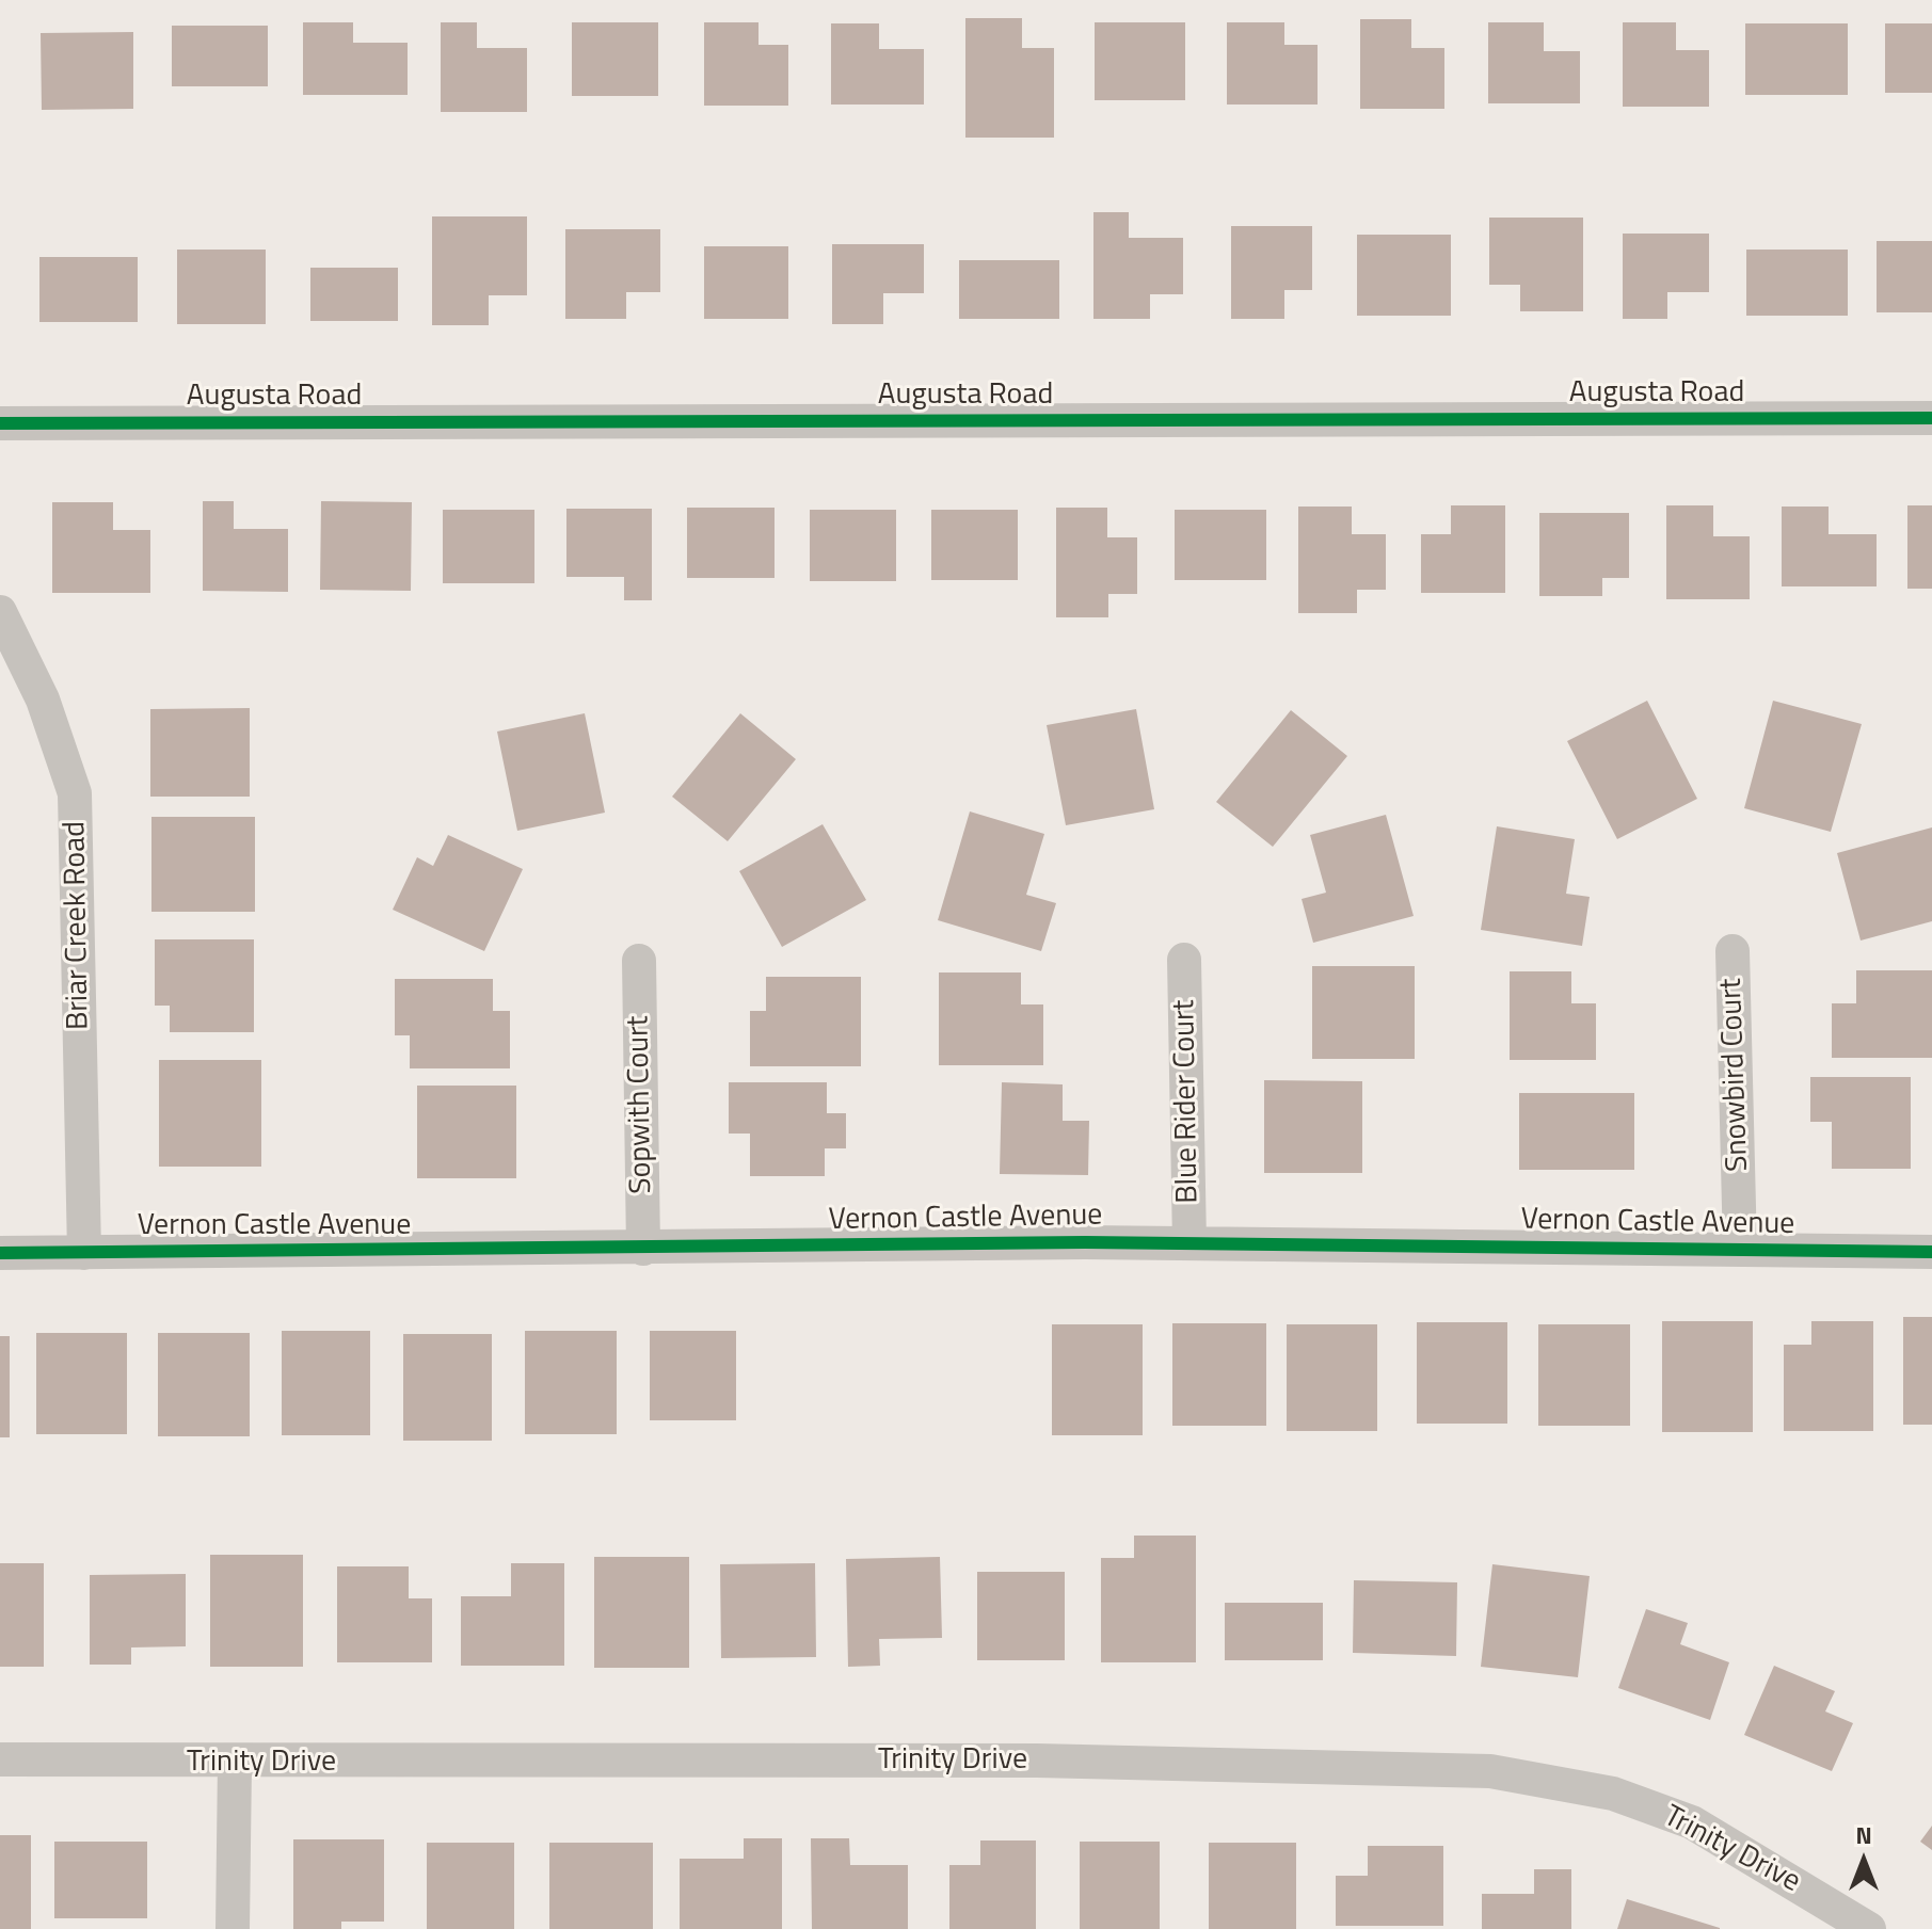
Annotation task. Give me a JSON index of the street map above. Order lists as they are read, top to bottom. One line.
{"streets":{"street":["Augusta Road","Briar Creek Road","Snowbird Court","Blue Rider Court","Sopwith Court","Vernon Castle Avenue","Trinity Drive"]},"crossings":[["Briar Creek Road","Vernon Castle Avenue"],["Snowbird Court","Vernon Castle Avenue"],["Blue Rider Court","Vernon Castle Avenue"],["Sopwith Court","Vernon Castle Avenue"]],"north":"top"}
